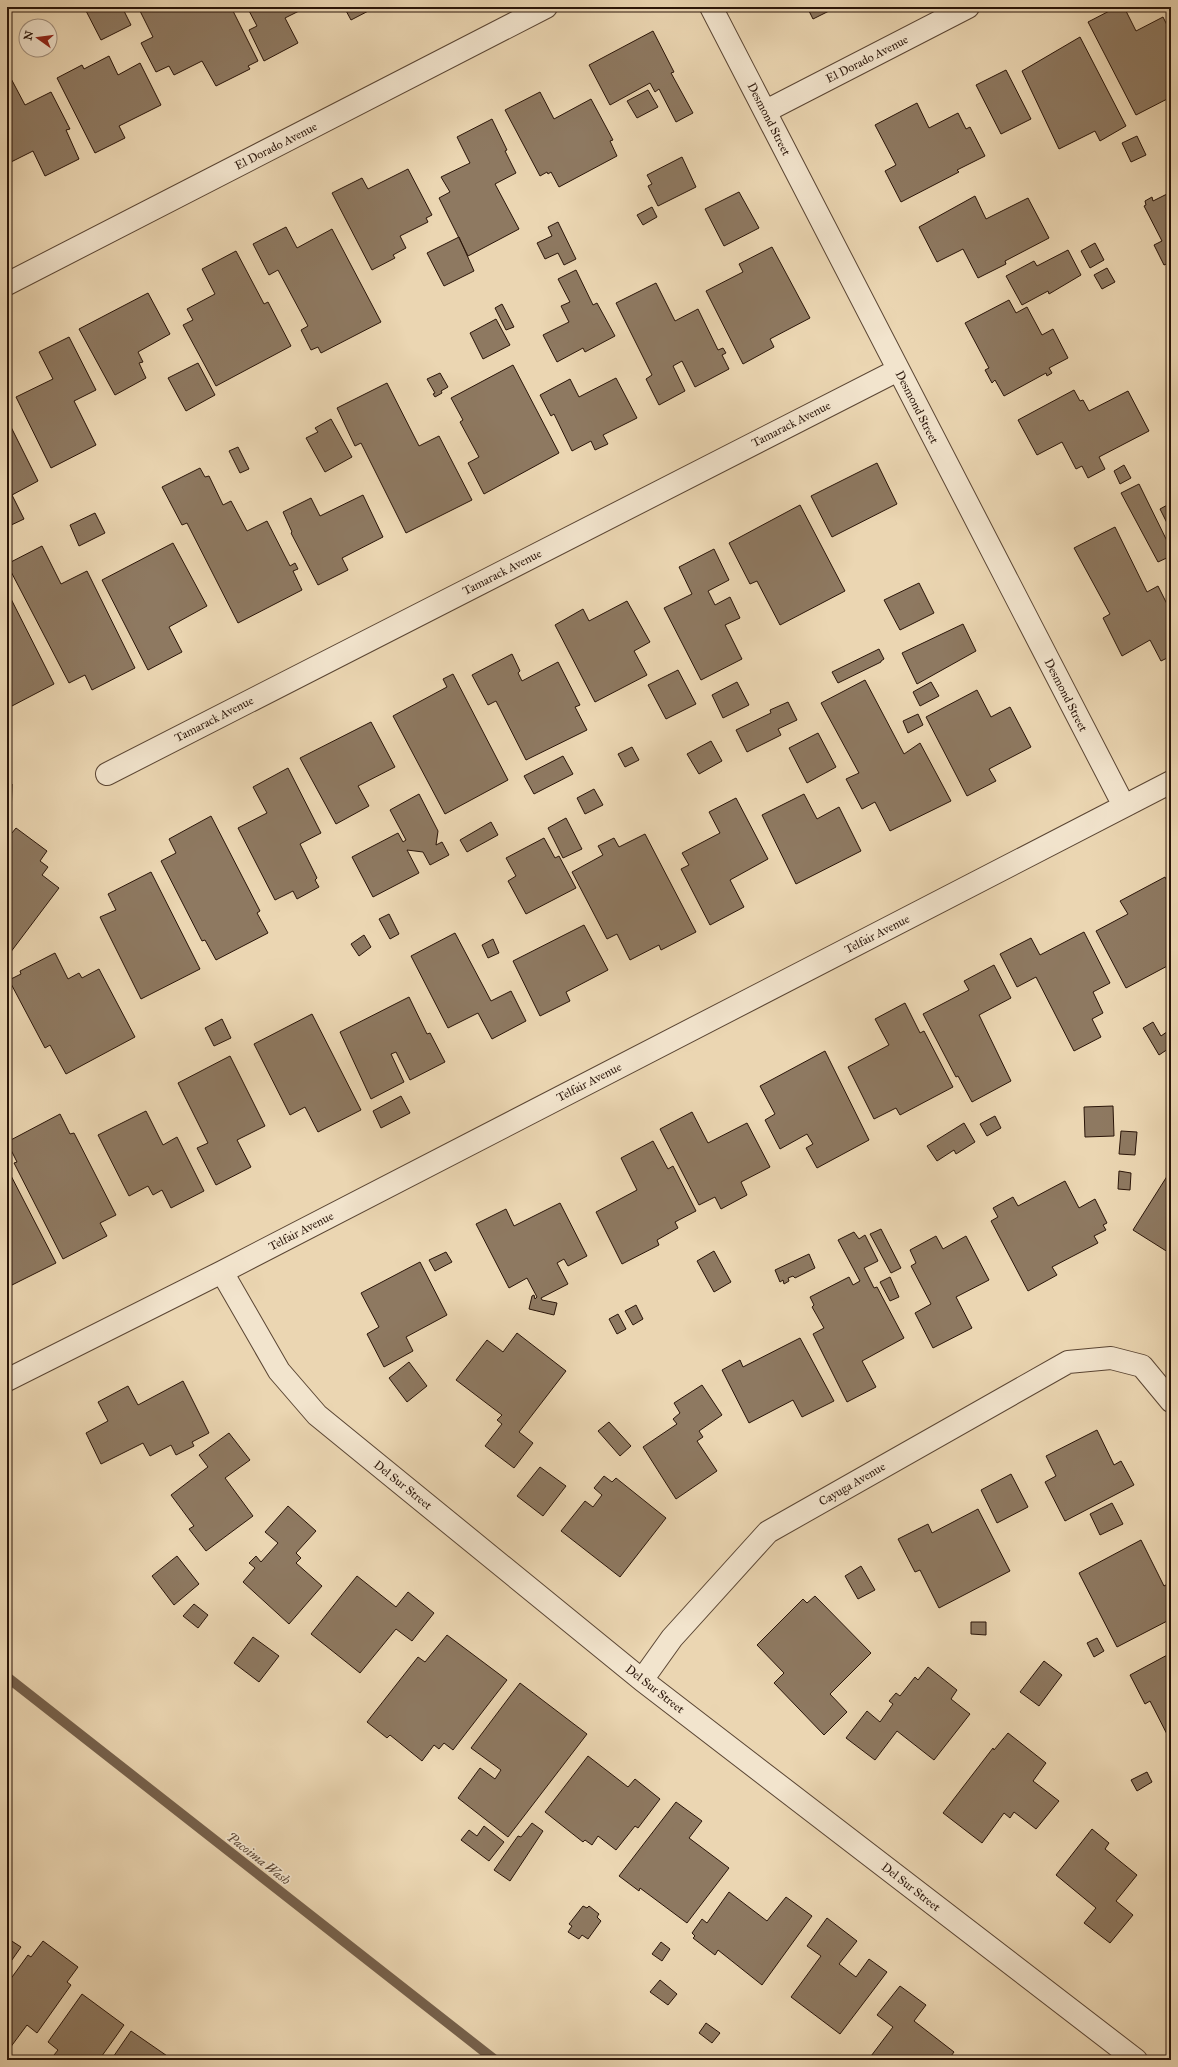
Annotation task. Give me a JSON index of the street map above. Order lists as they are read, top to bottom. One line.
{"streets":{"street":["El Dorado Avenue","Desmond Street","Tamarack Avenue","Telfair Avenue","Cayuga Avenue","Del Sur Street"]},"crossings":[["El Dorado Avenue","Desmond Street"],["Desmond Street","Tamarack Avenue"],["Desmond Street","Telfair Avenue"],["Telfair Avenue","Del Sur Street"],["Cayuga Avenue","Del Sur Street"]],"water":["Pacoima Wash"],"north":"left"}
